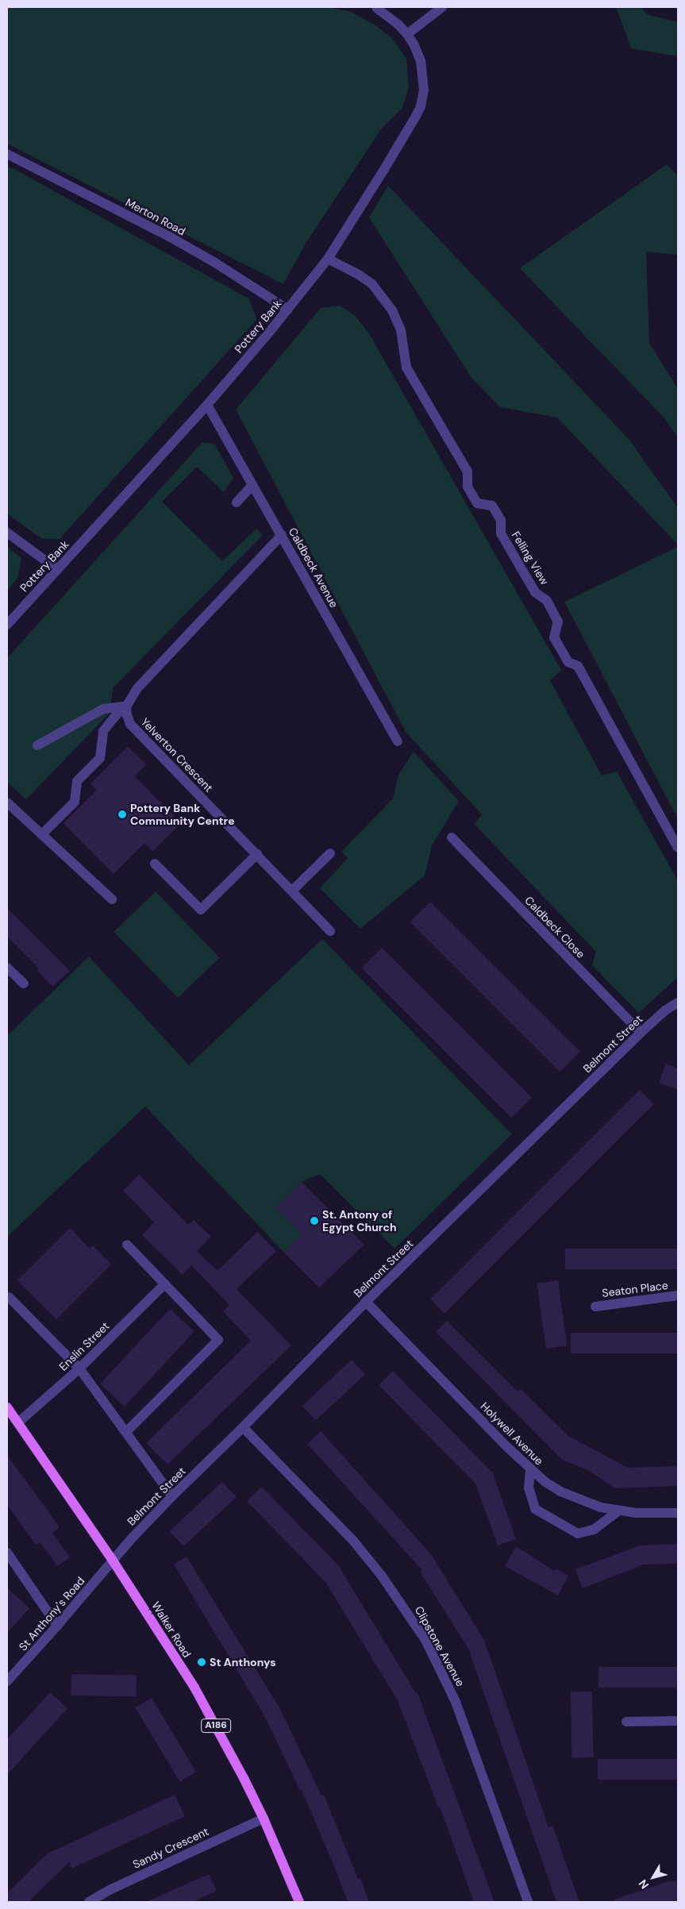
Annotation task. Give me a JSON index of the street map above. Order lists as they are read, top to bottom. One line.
{"streets":{"main road":["Walker Road","A186"],"street":["Merton Road","Pottery Bank","Felling View","Caldbeck Avenue","Yelverton Crescent","Caldbeck Close","Belmont Street","Seaton Place","Enslin Street","Holywell Avenue","St Anthony's Road","Clipstone Avenue","Sandy Crescent"]},"crossings":[["Merton Road","Pottery Bank"],["Pottery Bank","Felling View"],["Pottery Bank","Caldbeck Avenue"],["Caldbeck Close","Belmont Street"],["Belmont Street","Holywell Avenue"],["Belmont Street","St Anthony's Road"],["Belmont Street","Walker Road"],["Belmont Street","Clipstone Avenue"],["Enslin Street","Walker Road"],["St Anthony's Road","Walker Road"],["Walker Road","Sandy Crescent"]],"places":["Pottery Bank Community Centre","St. Antony of Egypt Church","St Anthonys"],"north":"bottom left"}
